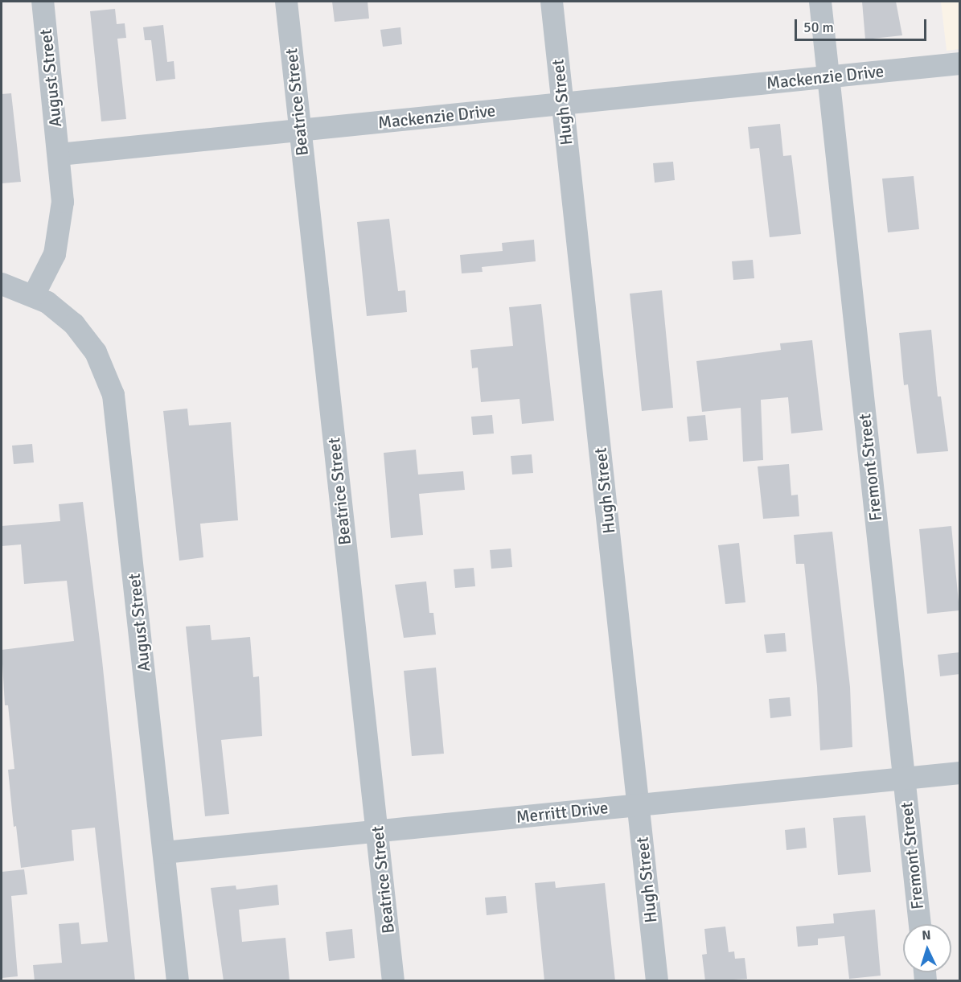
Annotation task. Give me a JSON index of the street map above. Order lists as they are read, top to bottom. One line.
{"streets":{"street":["Mackenzie Drive","August Street","Beatrice Street","Hugh Street","Fremont Street","Merritt Drive"]},"crossings":[["Mackenzie Drive","August Street"],["Mackenzie Drive","Beatrice Street"],["Mackenzie Drive","Hugh Street"],["Mackenzie Drive","Fremont Street"],["August Street","Merritt Drive"],["Beatrice Street","Merritt Drive"],["Hugh Street","Merritt Drive"],["Fremont Street","Merritt Drive"]],"scale_bar":"50 m","north":"top"}
